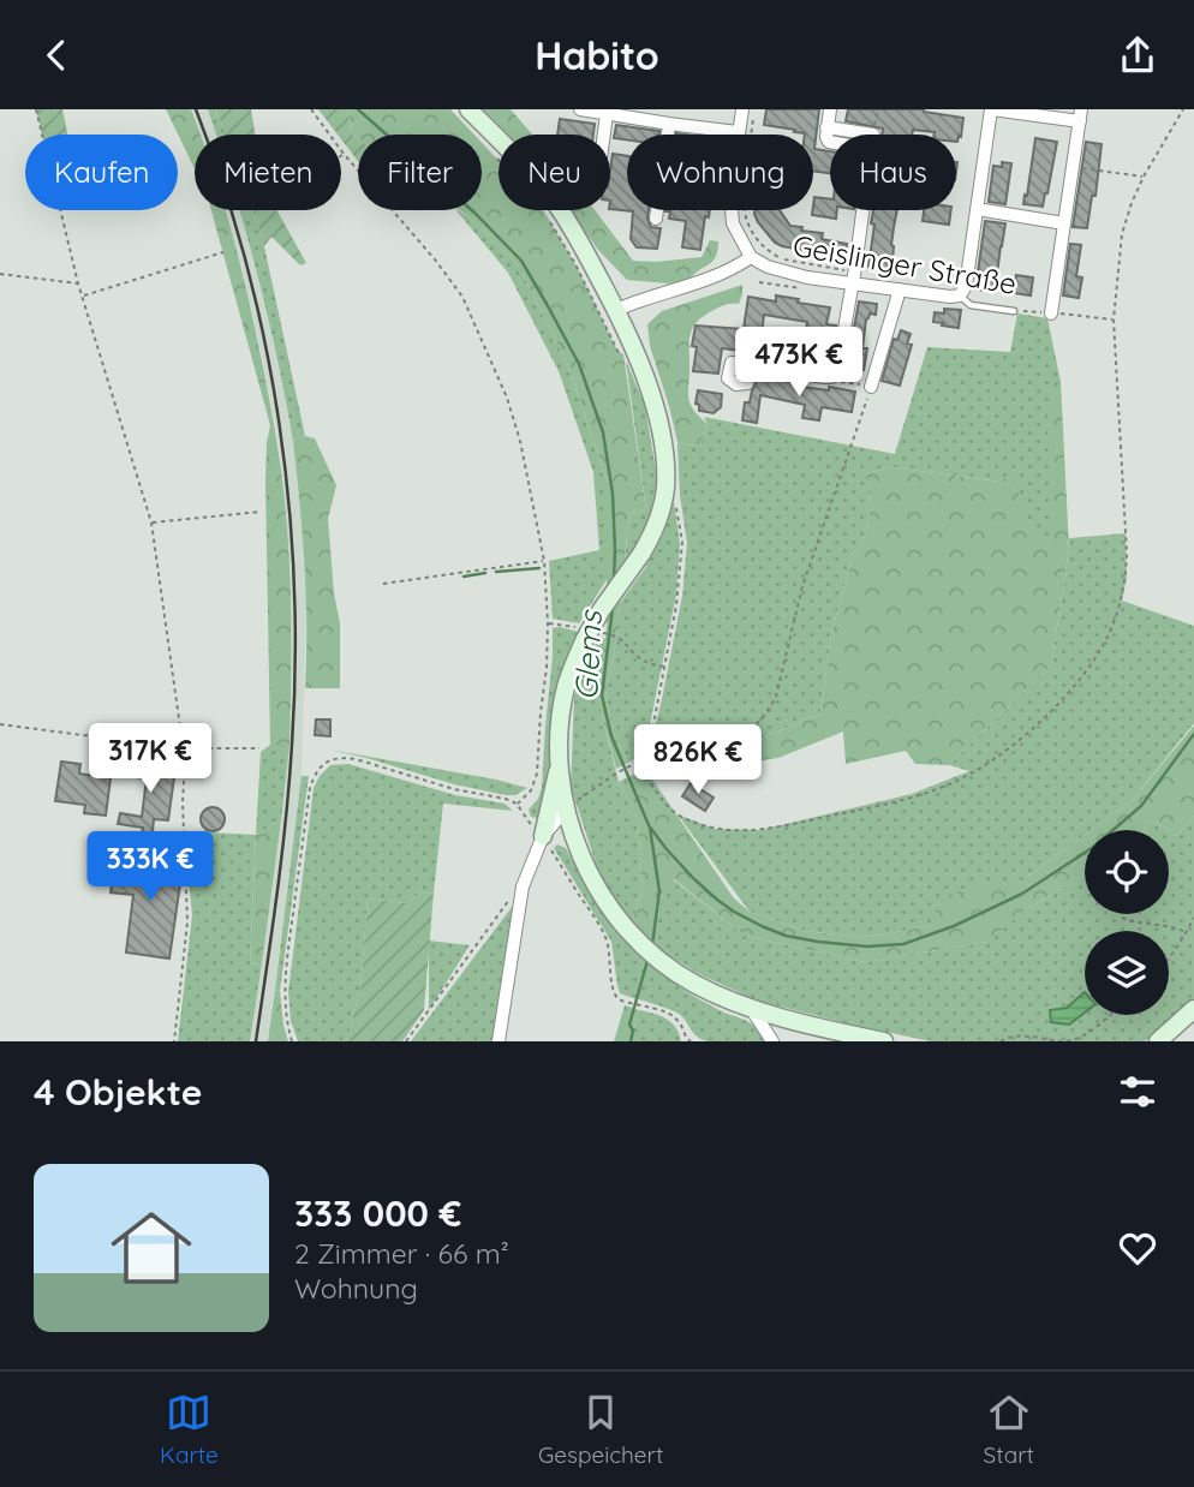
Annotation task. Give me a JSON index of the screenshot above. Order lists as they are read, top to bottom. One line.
{"streets":{"street":["Geislinger Straße"]},"water":["Glems"],"page":{"header":"Habito","chip":["Kaufen","Mieten","Filter","Neu","Wohnung","Haus"],"price":["473K €","317K €","826K €","333K €"],"heading":"4 Objekte","list":[{"name":"333 000 €","note":"2 Zimmer · 66 m² · Wohnung"}],"tabs":["Karte","Gespeichert","Start"]}}
